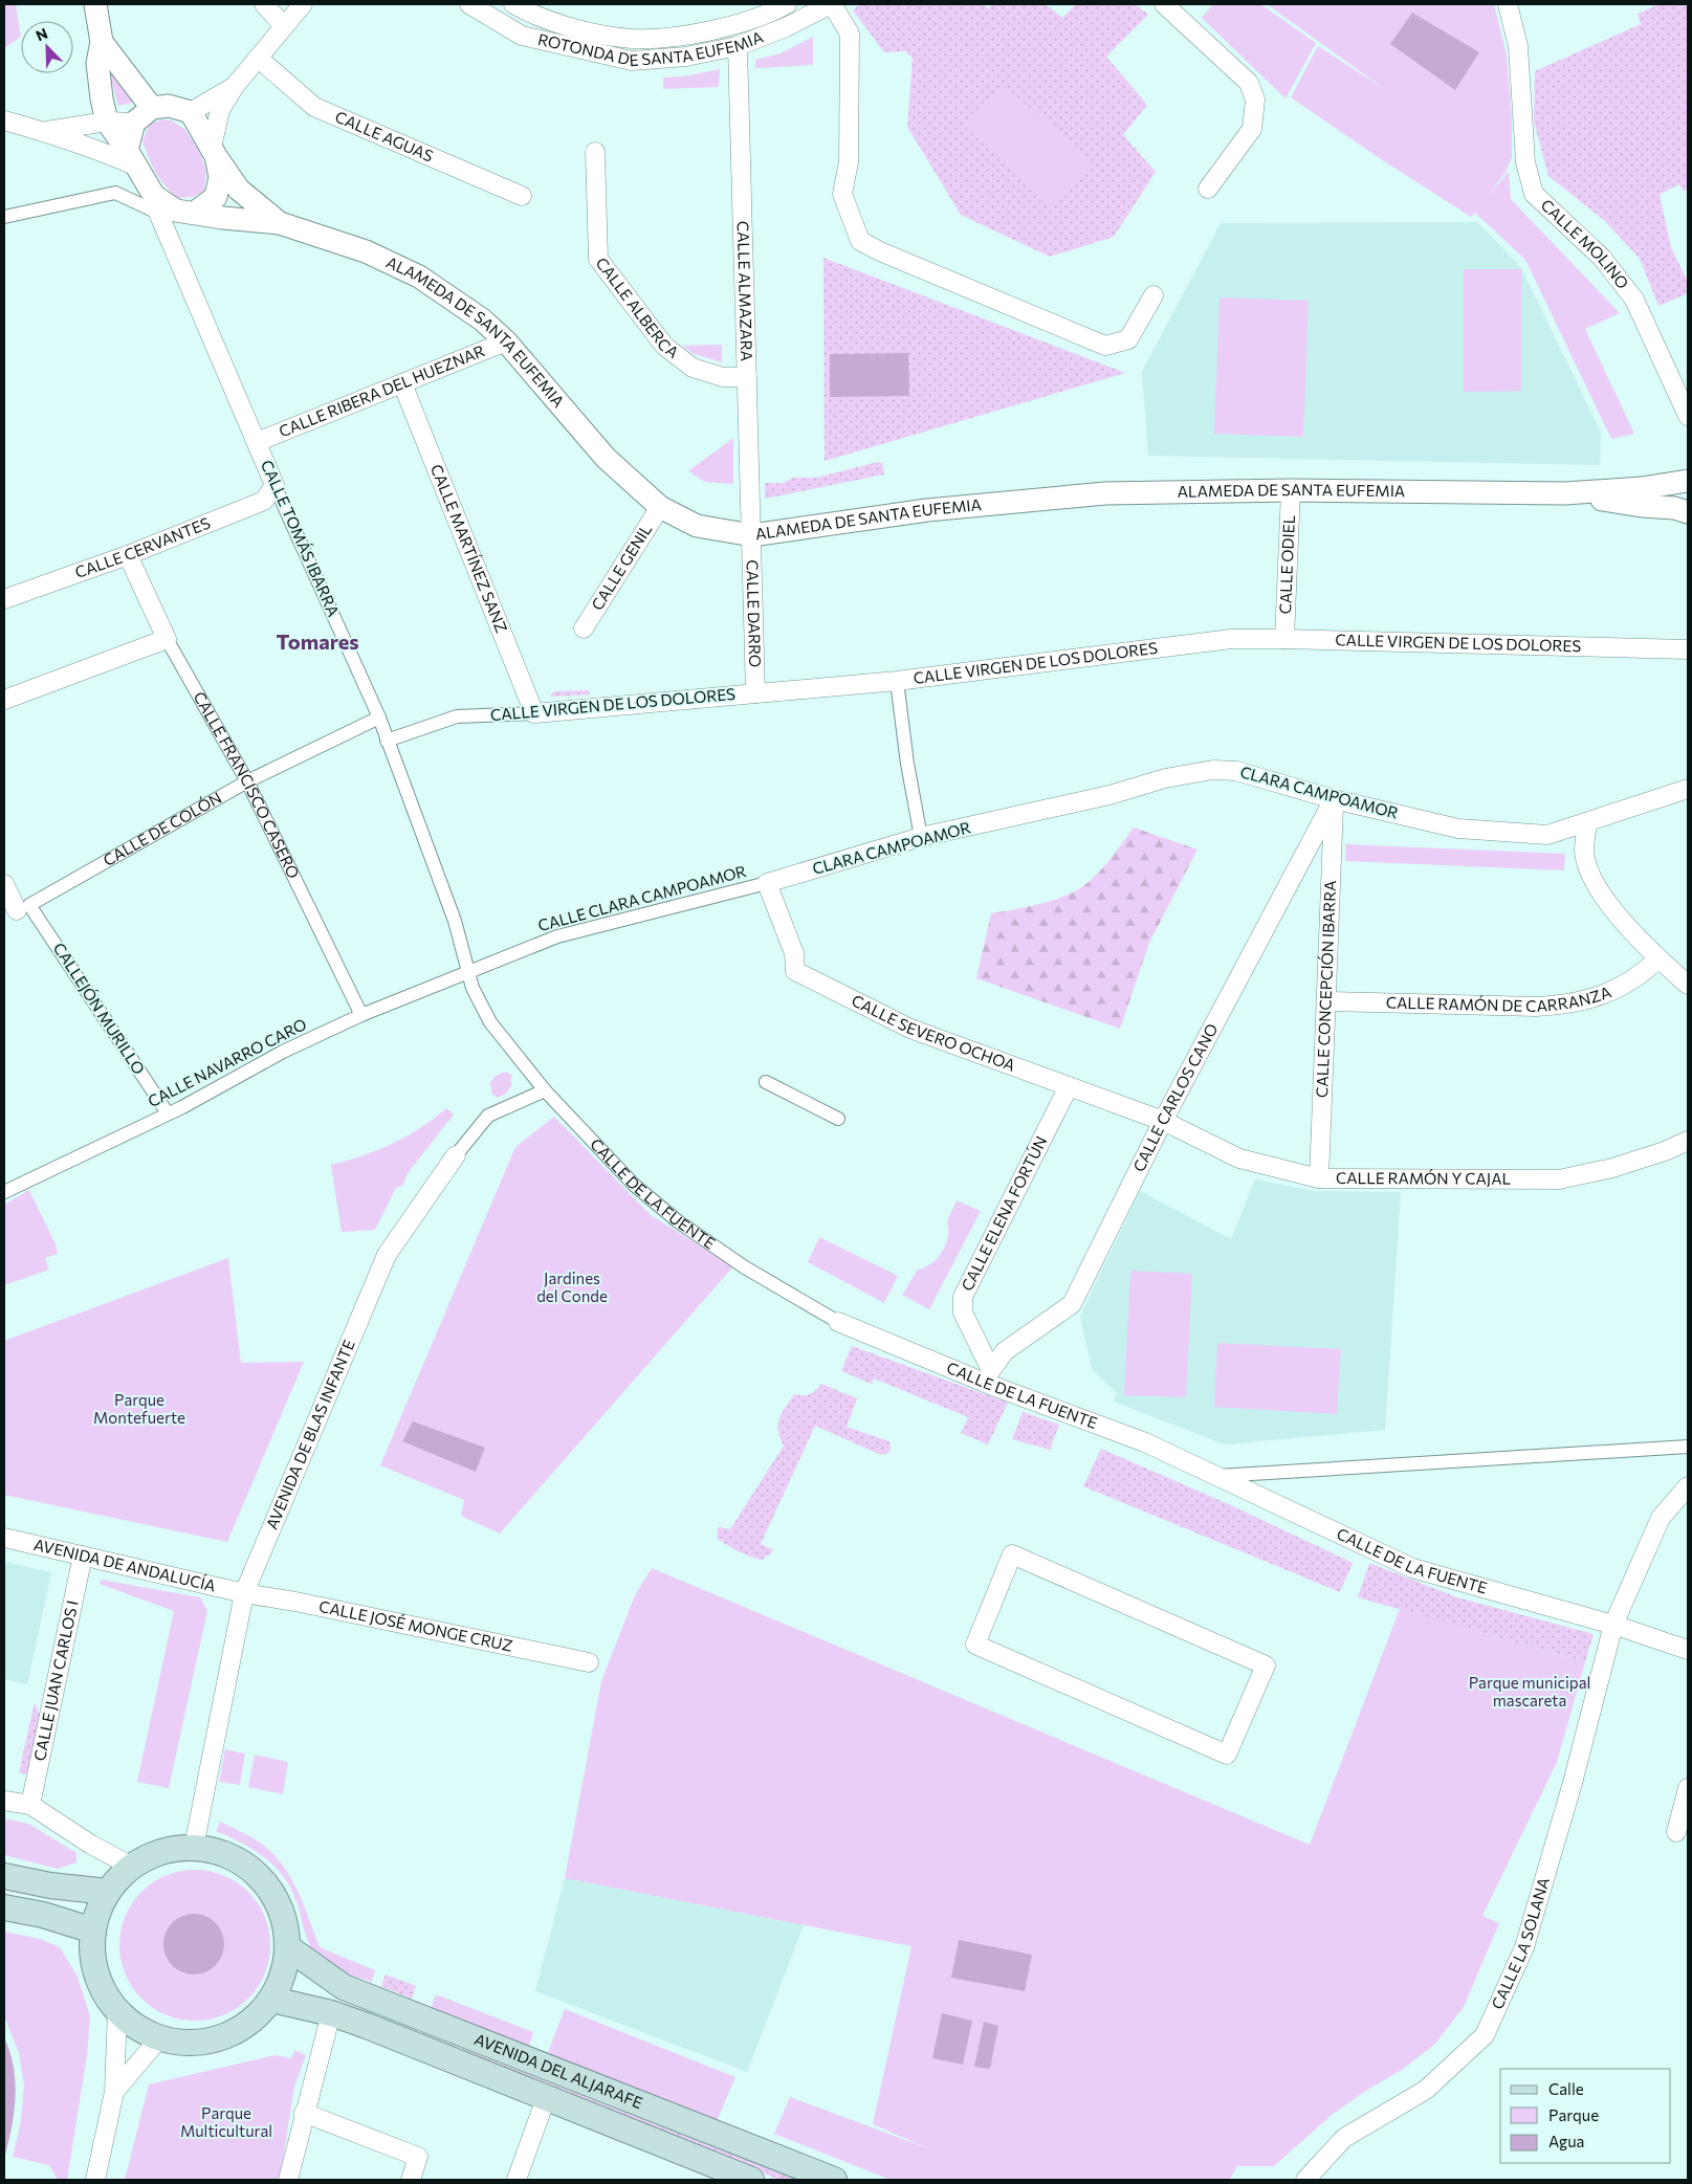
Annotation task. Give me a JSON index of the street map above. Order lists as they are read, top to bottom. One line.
{"streets":{"main road":["AVENIDA DEL ALJARAFE"],"street":["ROTONDA DE SANTA EUFEMIA","CALLE AGUAS","CALLE MOLINO","CALLE ALMAZARA","CALLE ALBERCA","ALAMEDA DE SANTA EUFEMIA","CALLE RIBERA DEL HUEZNAR","CALLE TOMÁS IBARRA","CALLE CERVANTES","CALLE MARTÍNEZ SANZ","CALLE ODIEL","CALLE GENIL","CALLE DARRO","CALLE VIRGEN DE LOS DOLORES","CALLE FRANCISCO CASERO","CLARA CAMPOAMOR","CALLE DE COLÓN","CALLE CLARA CAMPOAMOR","CALLE CONCEPCIÓN IBARRA","CALLE RAMÓN DE CARRANZA","CALLEJÓN MURILLO","CALLE SEVERO OCHOA","CALLE NAVARRO CARO","CALLE CARLOS CANO","CALLE RAMÓN Y CAJAL","CALLE DE LA FUENTE","CALLE ELENA FORTÚN","AVENIDA DE BLAS INFANTE","AVENIDA DE ANDALUCÍA","CALLE JOSÉ MONGE CRUZ","CALLE JUAN CARLOS I","CALLE LA SOLANA"]},"crossings":[["ROTONDA DE SANTA EUFEMIA","CALLE ALMAZARA"],["CALLE ALMAZARA","CALLE ALBERCA"],["CALLE ALMAZARA","ALAMEDA DE SANTA EUFEMIA"],["CALLE ALMAZARA","CALLE DARRO"],["ALAMEDA DE SANTA EUFEMIA","CALLE RIBERA DEL HUEZNAR"],["ALAMEDA DE SANTA EUFEMIA","CALLE TOMÁS IBARRA"],["ALAMEDA DE SANTA EUFEMIA","CALLE ODIEL"],["ALAMEDA DE SANTA EUFEMIA","CALLE GENIL"],["ALAMEDA DE SANTA EUFEMIA","CALLE DARRO"],["CALLE RIBERA DEL HUEZNAR","CALLE TOMÁS IBARRA"],["CALLE RIBERA DEL HUEZNAR","CALLE MARTÍNEZ SANZ"],["CALLE TOMÁS IBARRA","CALLE CERVANTES"],["CALLE TOMÁS IBARRA","CALLE VIRGEN DE LOS DOLORES"],["CALLE TOMÁS IBARRA","CALLE DE COLÓN"],["CALLE TOMÁS IBARRA","CALLE CLARA CAMPOAMOR"],["CALLE TOMÁS IBARRA","CALLE NAVARRO CARO"],["CALLE TOMÁS IBARRA","CALLE DE LA FUENTE"],["CALLE CERVANTES","CALLE FRANCISCO CASERO"],["CALLE MARTÍNEZ SANZ","CALLE VIRGEN DE LOS DOLORES"],["CALLE ODIEL","CALLE VIRGEN DE LOS DOLORES"],["CALLE DARRO","CALLE VIRGEN DE LOS DOLORES"],["CALLE FRANCISCO CASERO","CALLE DE COLÓN"],["CALLE FRANCISCO CASERO","CALLE NAVARRO CARO"],["CLARA CAMPOAMOR","CALLE CLARA CAMPOAMOR"],["CLARA CAMPOAMOR","CALLE CONCEPCIÓN IBARRA"],["CLARA CAMPOAMOR","CALLE SEVERO OCHOA"],["CLARA CAMPOAMOR","CALLE CARLOS CANO"],["CALLE DE COLÓN","CALLEJÓN MURILLO"],["CALLE CLARA CAMPOAMOR","CALLE SEVERO OCHOA"],["CALLE CLARA CAMPOAMOR","CALLE NAVARRO CARO"],["CALLE CLARA CAMPOAMOR","CALLE DE LA FUENTE"],["CALLE CONCEPCIÓN IBARRA","CALLE RAMÓN DE CARRANZA"],["CALLE CONCEPCIÓN IBARRA","CALLE CARLOS CANO"],["CALLE CONCEPCIÓN IBARRA","CALLE RAMÓN Y CAJAL"],["CALLEJÓN MURILLO","CALLE NAVARRO CARO"],["CALLE SEVERO OCHOA","CALLE CARLOS CANO"],["CALLE SEVERO OCHOA","CALLE RAMÓN Y CAJAL"],["CALLE SEVERO OCHOA","CALLE ELENA FORTÚN"],["CALLE NAVARRO CARO","CALLE DE LA FUENTE"],["CALLE CARLOS CANO","CALLE RAMÓN Y CAJAL"],["CALLE CARLOS CANO","CALLE DE LA FUENTE"],["CALLE CARLOS CANO","CALLE ELENA FORTÚN"],["CALLE DE LA FUENTE","CALLE ELENA FORTÚN"],["CALLE DE LA FUENTE","AVENIDA DE BLAS INFANTE"],["CALLE DE LA FUENTE","CALLE LA SOLANA"],["AVENIDA DE BLAS INFANTE","AVENIDA DE ANDALUCÍA"],["AVENIDA DE BLAS INFANTE","CALLE JOSÉ MONGE CRUZ"],["AVENIDA DE ANDALUCÍA","CALLE JOSÉ MONGE CRUZ"],["AVENIDA DE ANDALUCÍA","CALLE JUAN CARLOS I"]],"districts":["Tomares"],"parks":["Jardines del Conde","Parque Montefuerte","Parque municipal mascareta","Parque Multicultural"],"legend":["Calle","Parque","Agua"],"north":"top left"}
